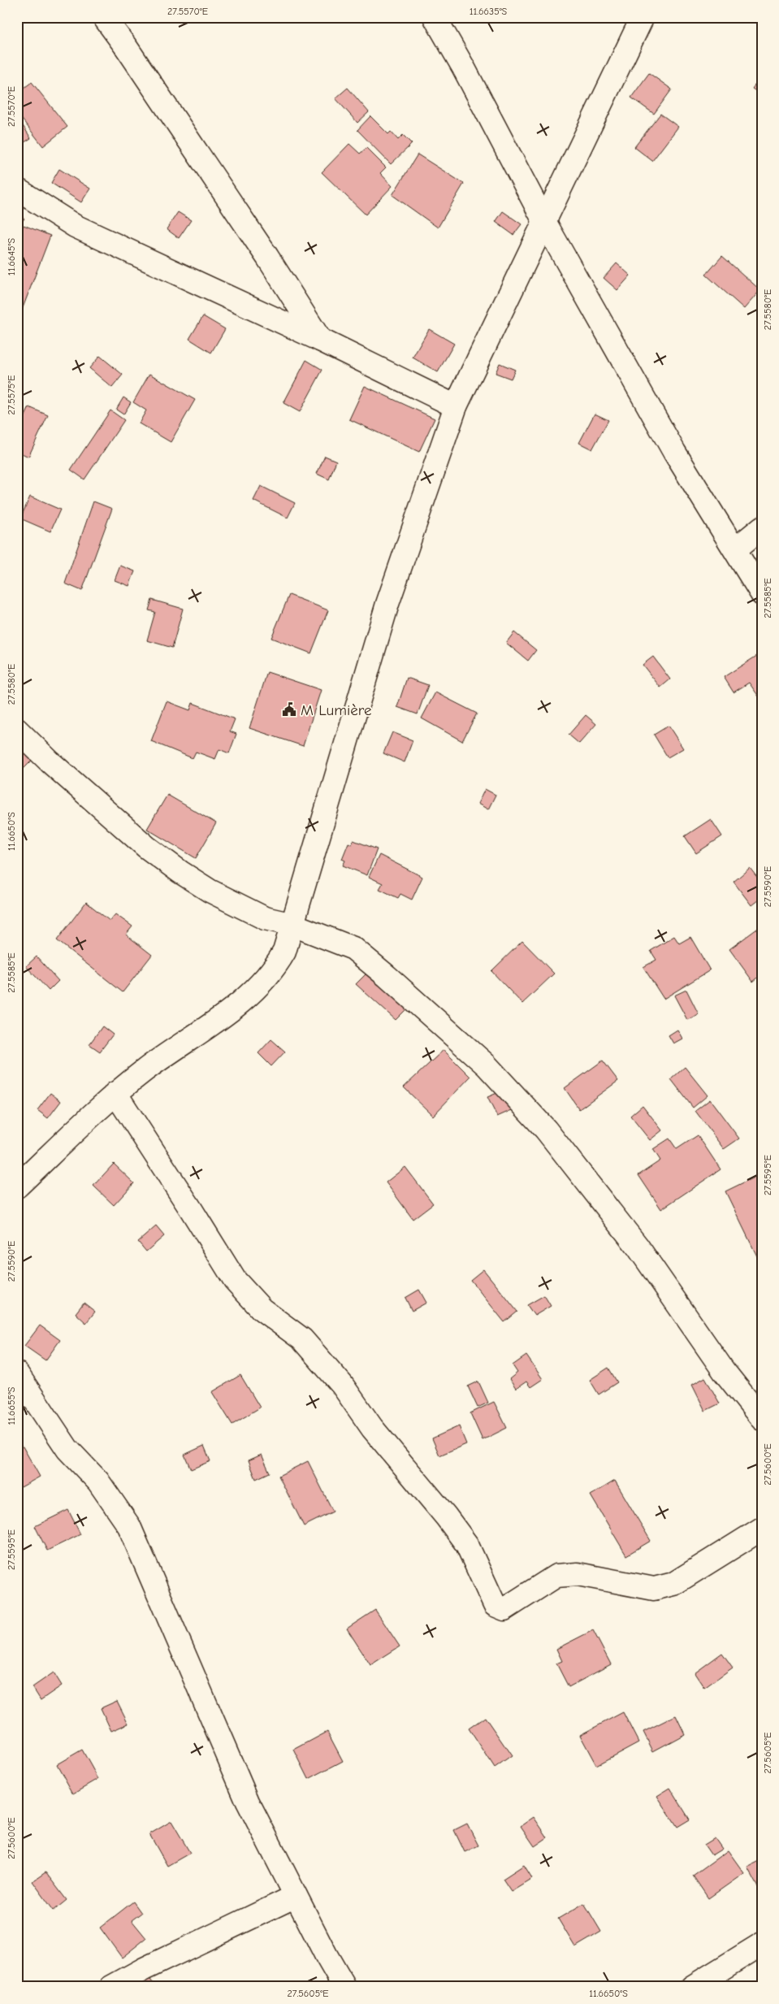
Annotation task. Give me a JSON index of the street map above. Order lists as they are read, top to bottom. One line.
{"places":{"public building":["M Lumière"]},"coordinates":["27.5570°E","11.6635°S","11.6645°S","27.5580°E","27.5575°E","27.5585°E","11.6650°S","27.5590°E","27.5595°E","11.6655°S","27.5600°E","27.5605°E"]}
